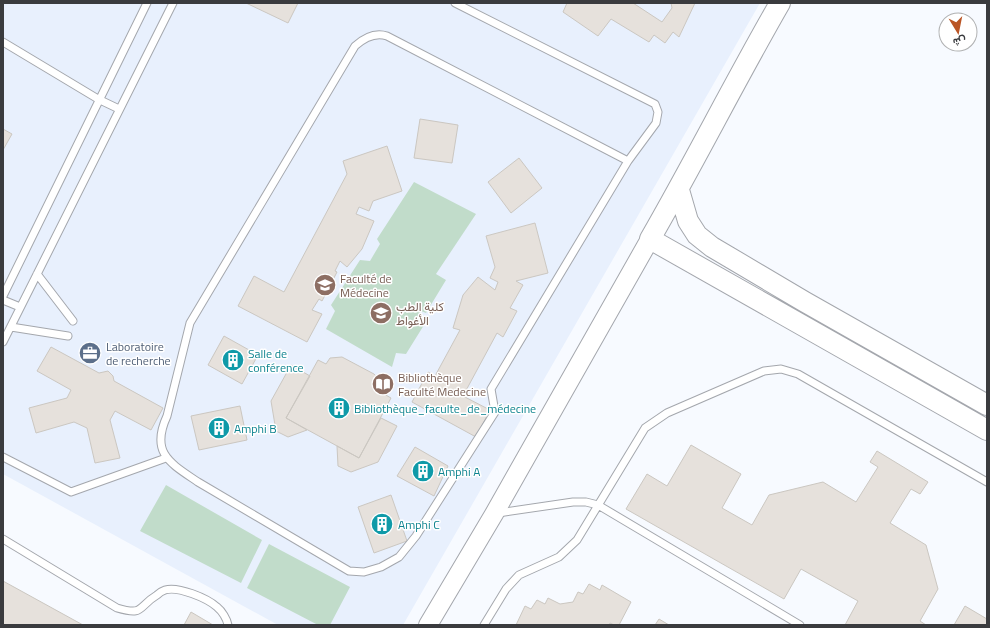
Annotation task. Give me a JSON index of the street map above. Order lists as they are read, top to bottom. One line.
{"places":{"school or university":["Faculté de Médecine","كلية الطب الأغواط"],"office":["Laboratoire de recherche"],"building":["Salle de conférence","Bibliothèque_faculte_de_médecine","Amphi B","Amphi A","Amphi C"],"library":["Bibliothèque Faculté Medecine"]},"north":"bottom"}
